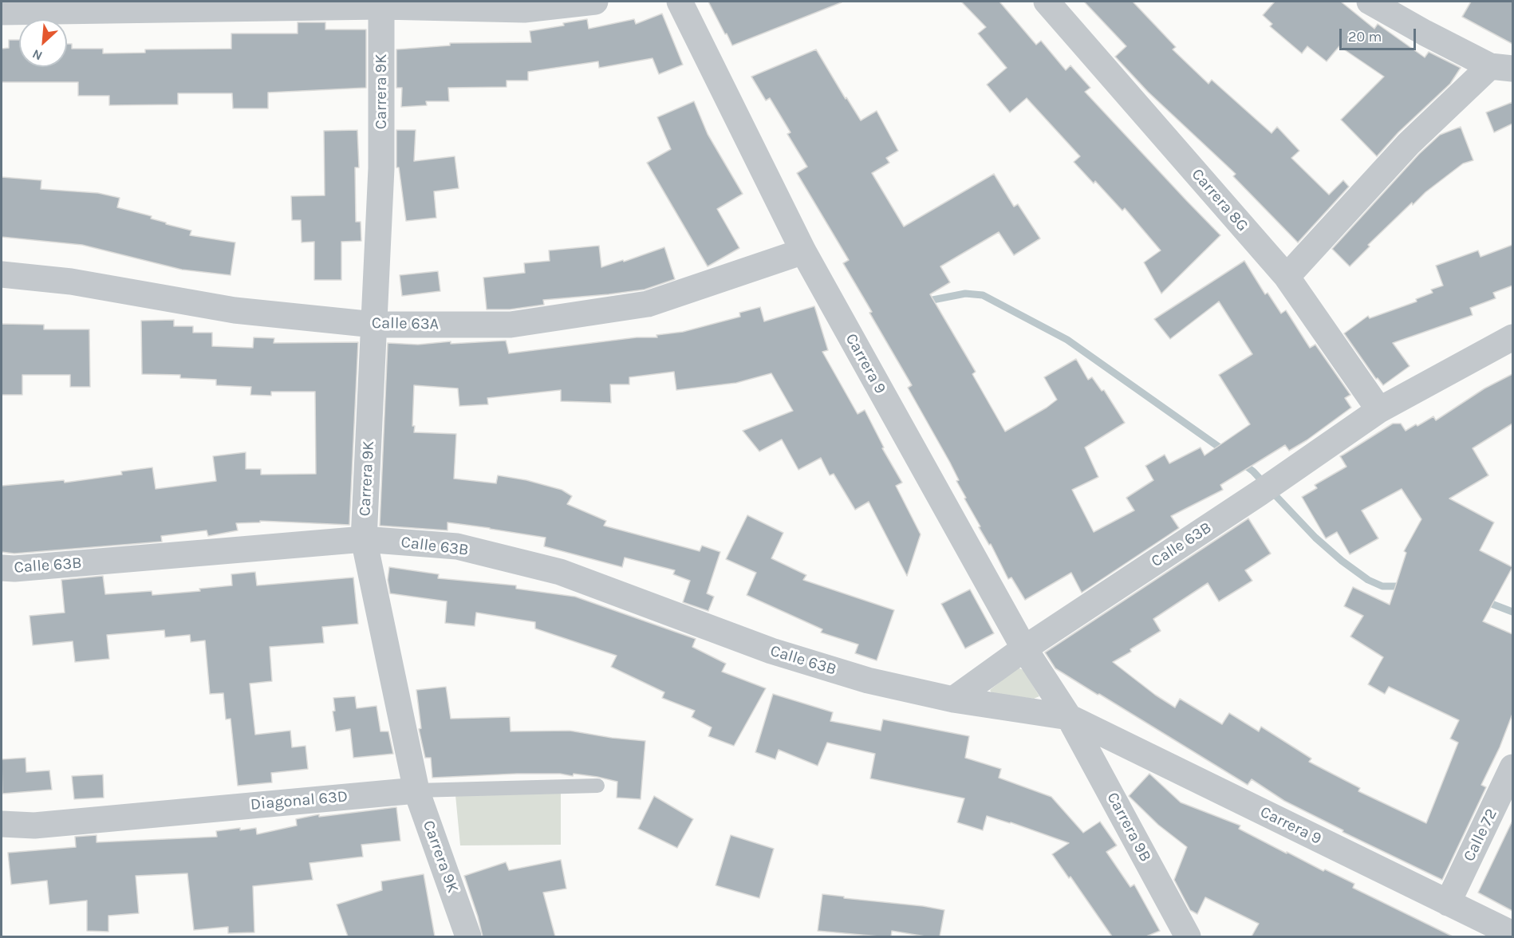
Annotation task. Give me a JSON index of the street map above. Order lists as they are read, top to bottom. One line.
{"streets":{"street":["Carrera 9K","Carrera 8G","Calle 63A","Carrera 9","Calle 63B","Diagonal 63D","Carrera 9B","Calle 72"]},"crossings":[["Carrera 9K","Calle 63A"],["Carrera 9K","Calle 63B"],["Carrera 9K","Diagonal 63D"],["Carrera 8G","Calle 63B"],["Calle 63A","Carrera 9"],["Carrera 9","Calle 63B"],["Carrera 9","Carrera 9B"],["Carrera 9","Calle 72"]],"scale_bar":"20 m","north":"bottom left"}
